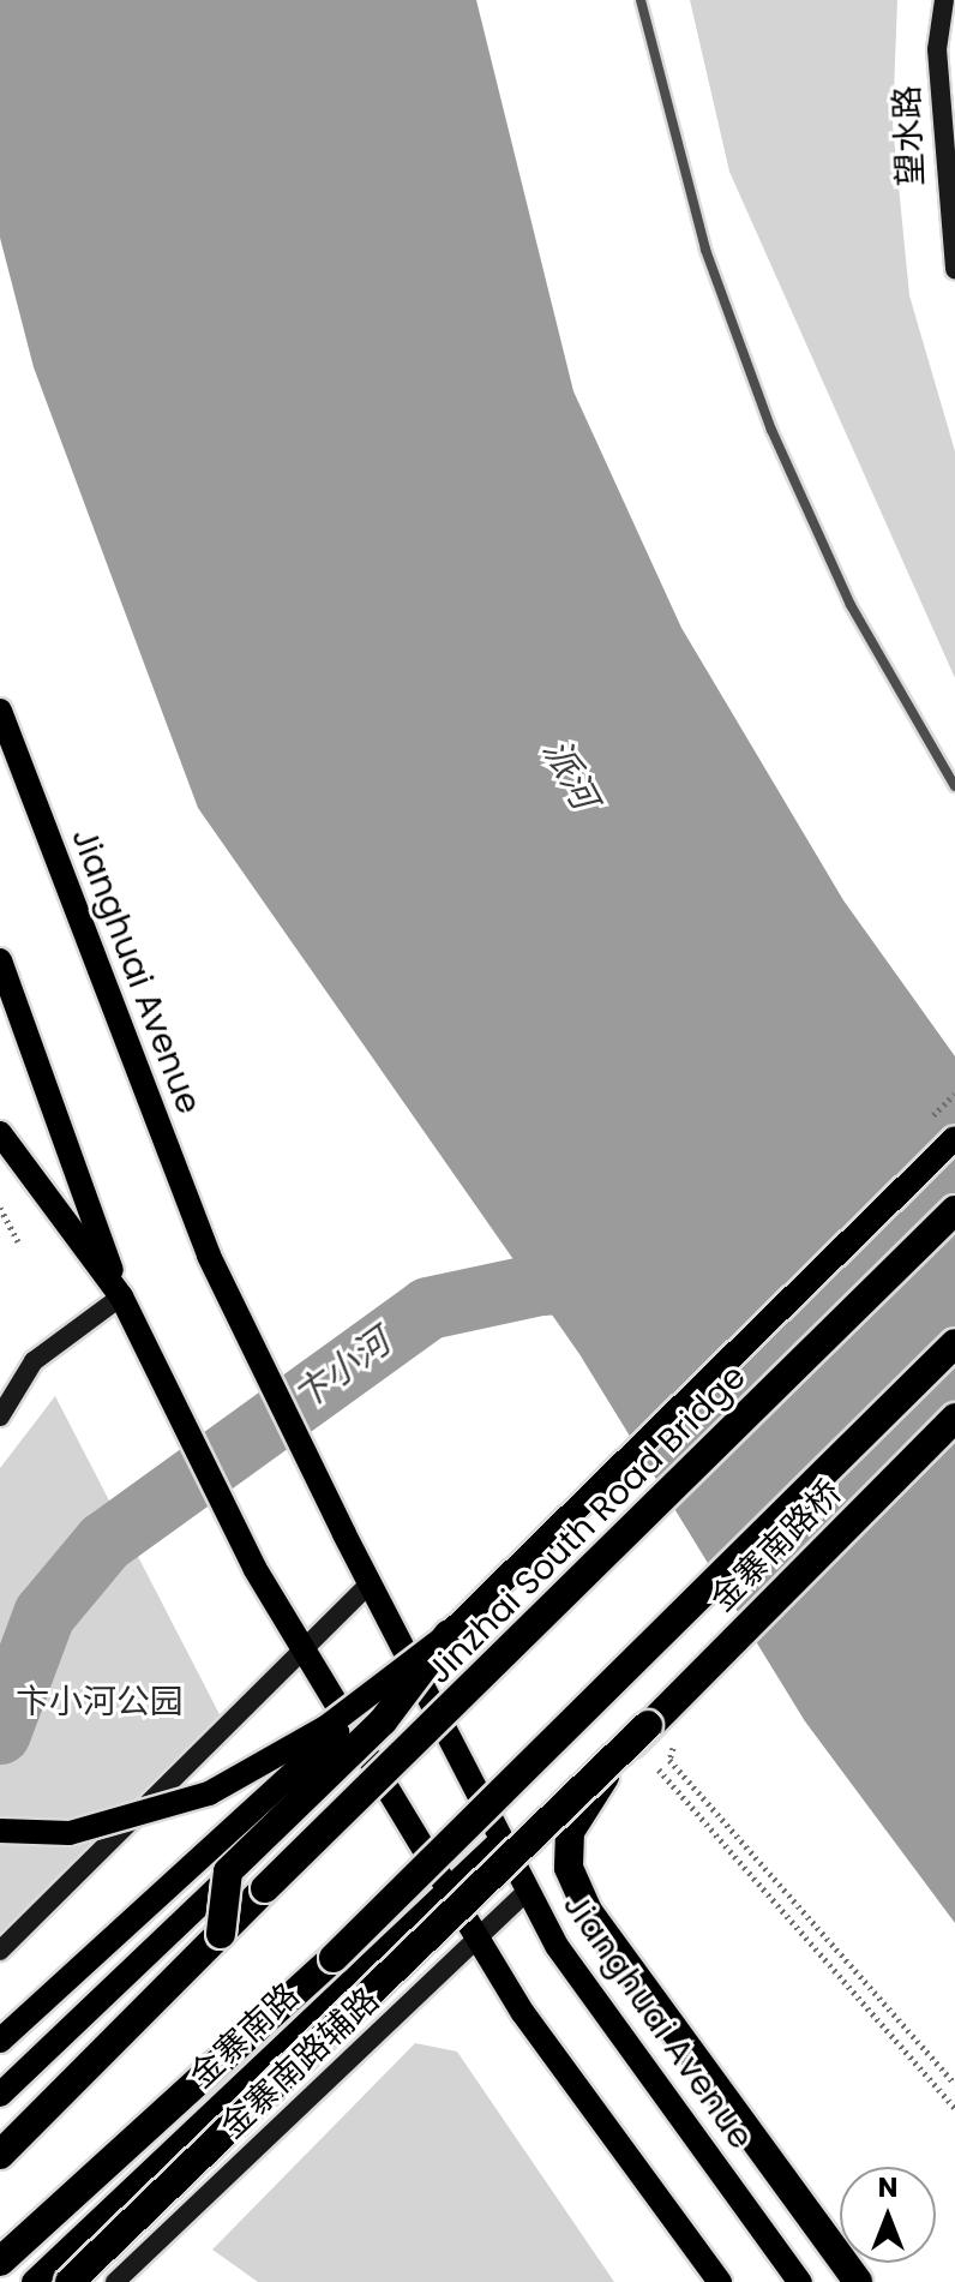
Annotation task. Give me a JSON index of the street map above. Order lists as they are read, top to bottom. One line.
{"streets":{"highway":["Jinzhai South Road Bridge","金寨南路桥"],"main road":["Jianghuai Avenue","金寨南路"],"street":["望水路","金寨南路辅路"]},"crossings":[["Jianghuai Avenue","金寨南路"],["Jianghuai Avenue","金寨南路辅路"]],"water":["派河","卞小河"],"parks":["卞小河公园"],"north":"top"}
